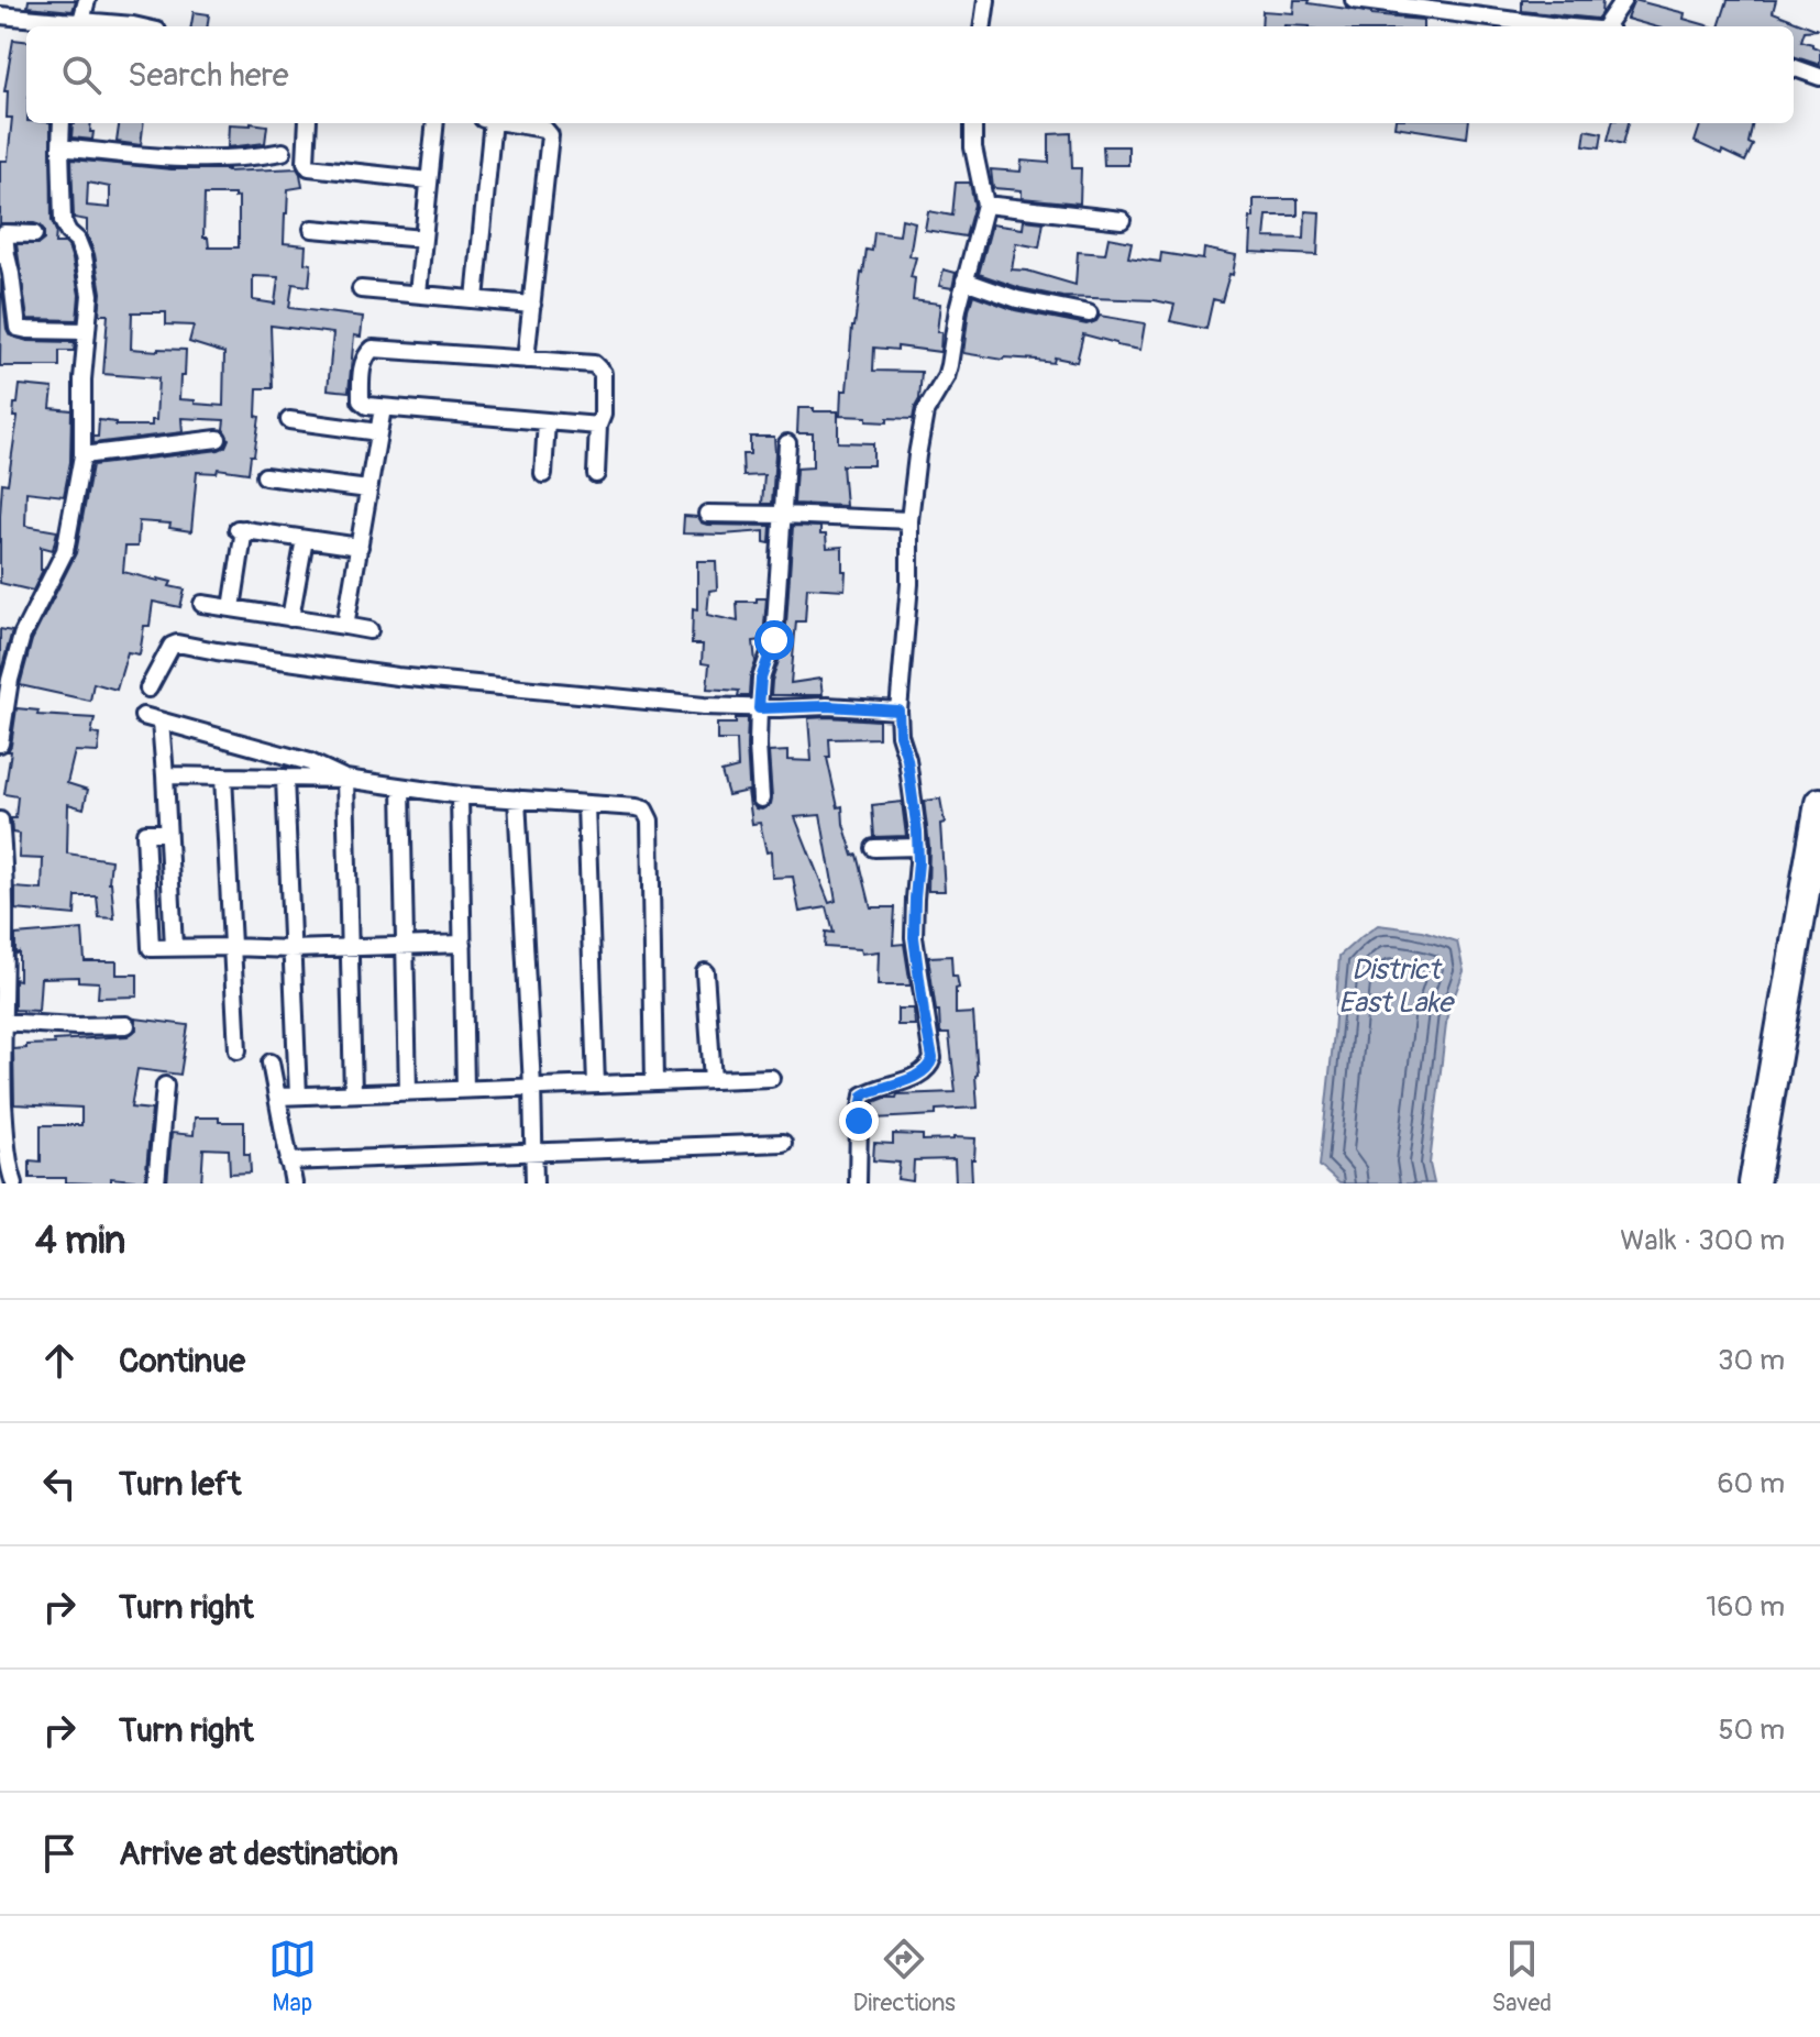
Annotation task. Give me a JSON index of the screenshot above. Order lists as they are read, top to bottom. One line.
{"water":["District East Lake"],"page":{"search":"Search here","heading":["4 min","Walk · 300 m"],"list":[["Continue","30 m"],["Turn left","60 m"],["Turn right","160 m"],["Turn right","50 m"],"Arrive at destination"],"nav":["Map","Directions","Saved"]}}
